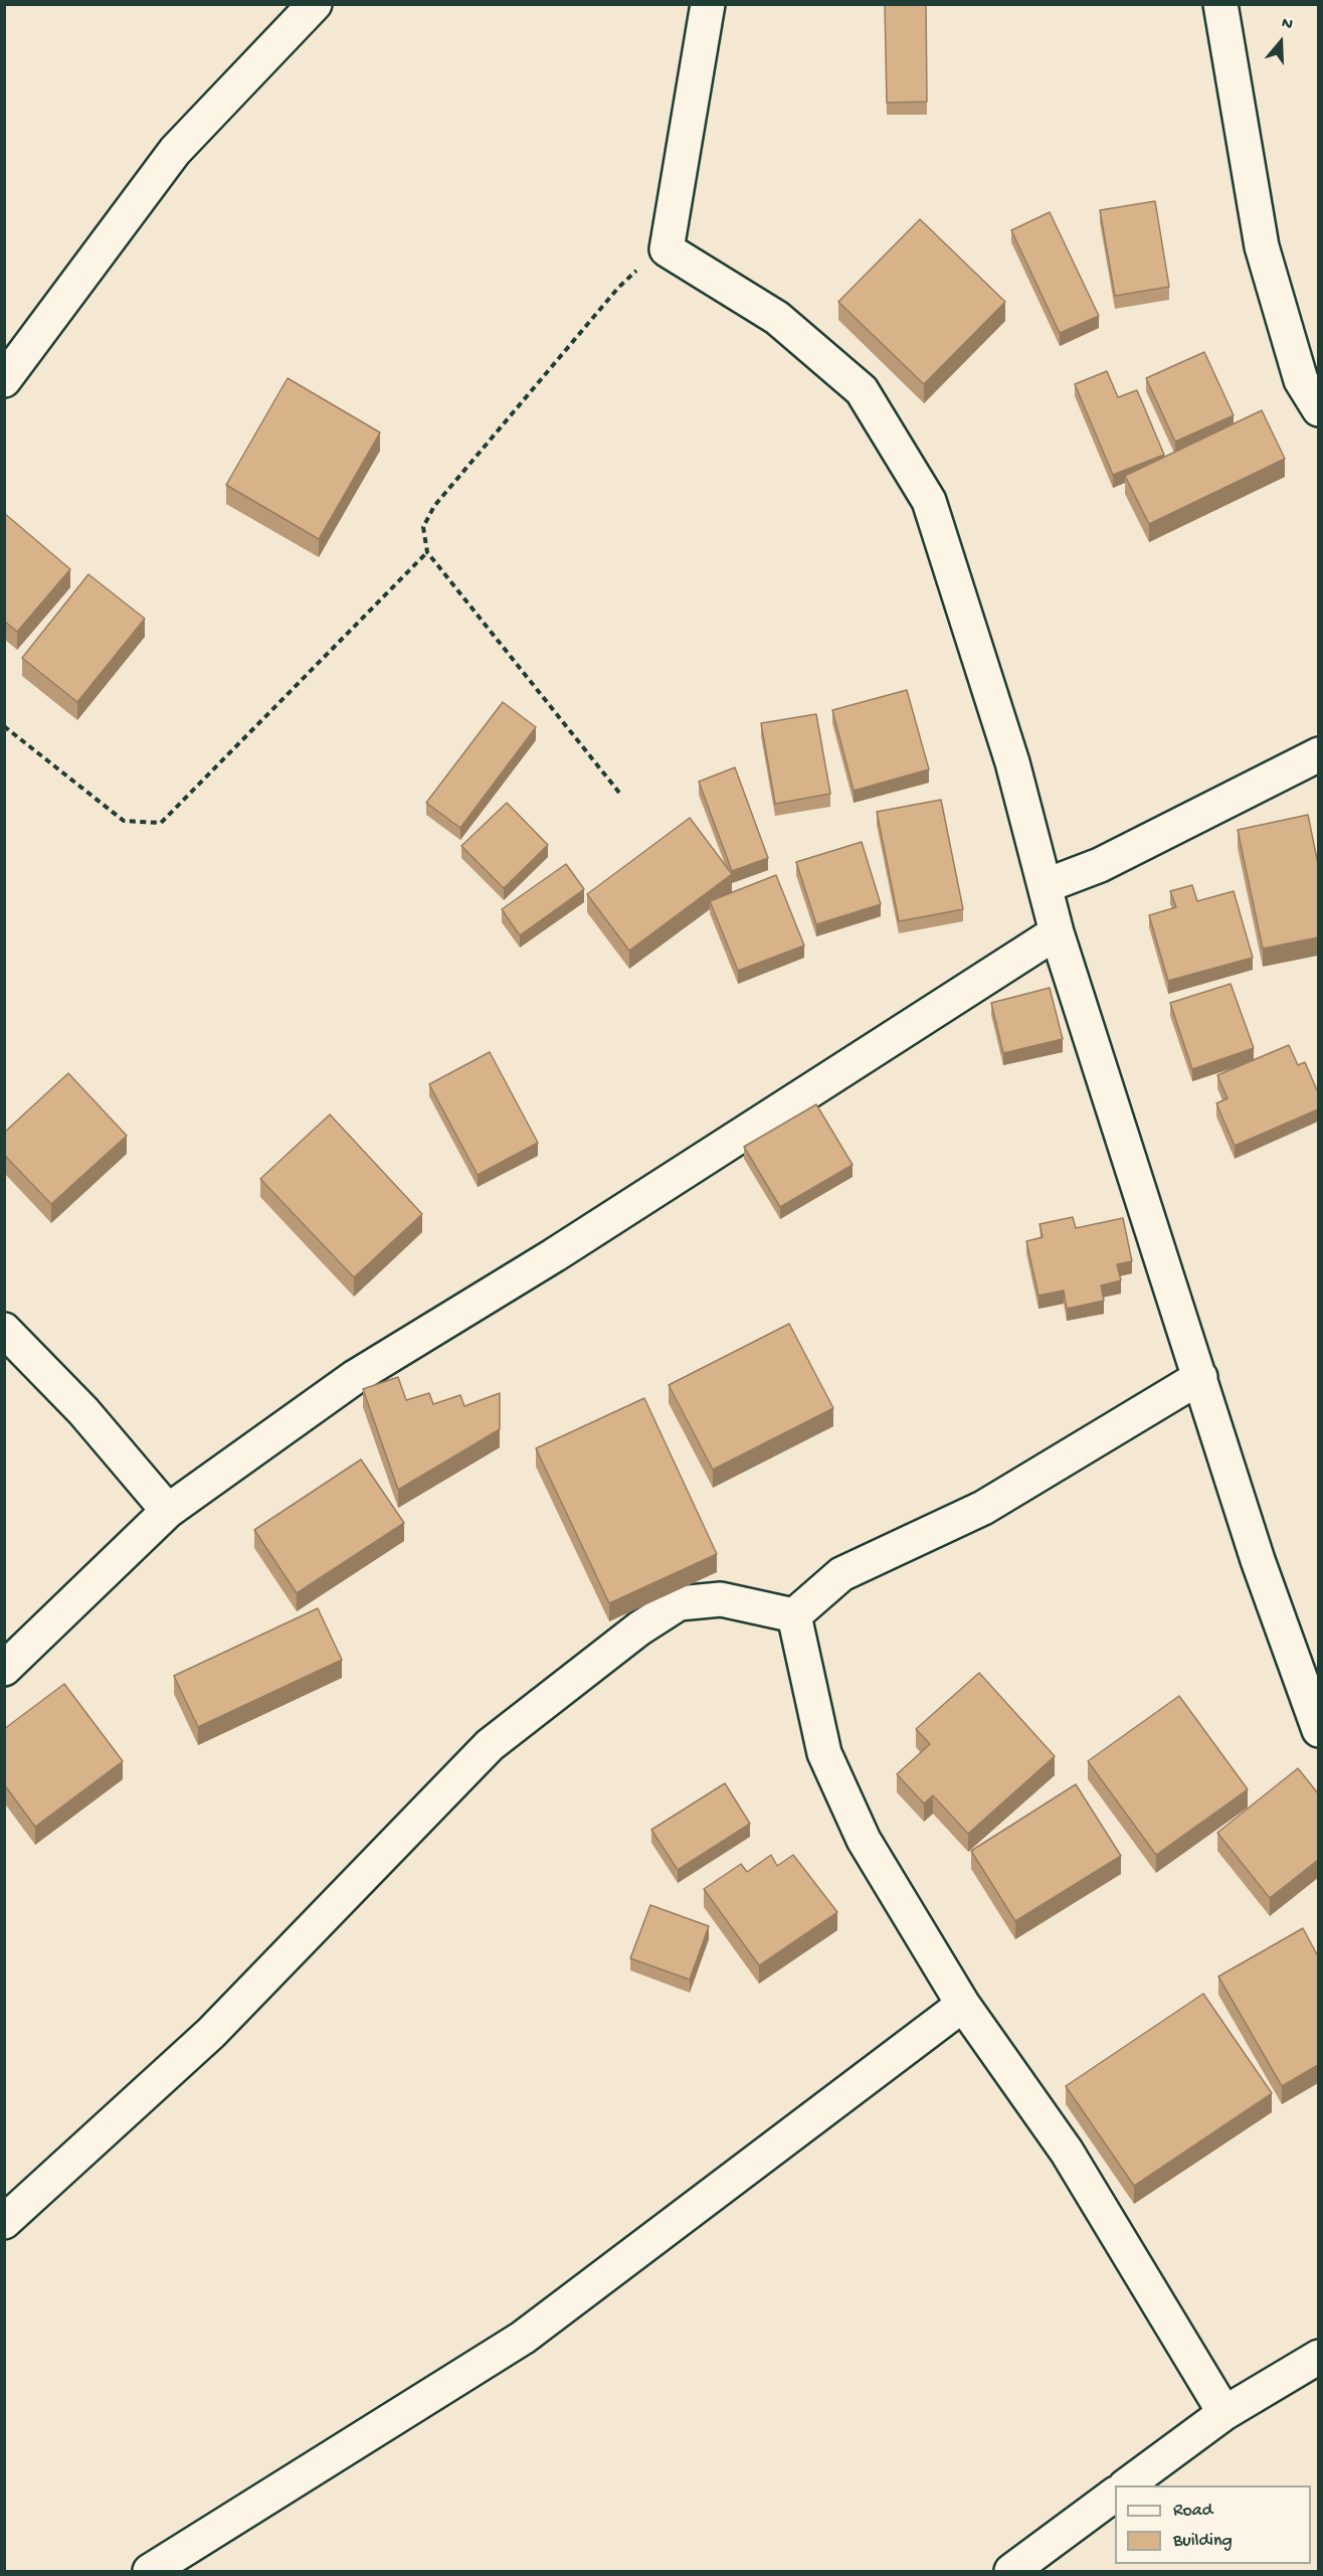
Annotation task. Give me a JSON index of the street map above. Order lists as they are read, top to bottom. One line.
{"legend":["Road","Building"],"north":"top"}
